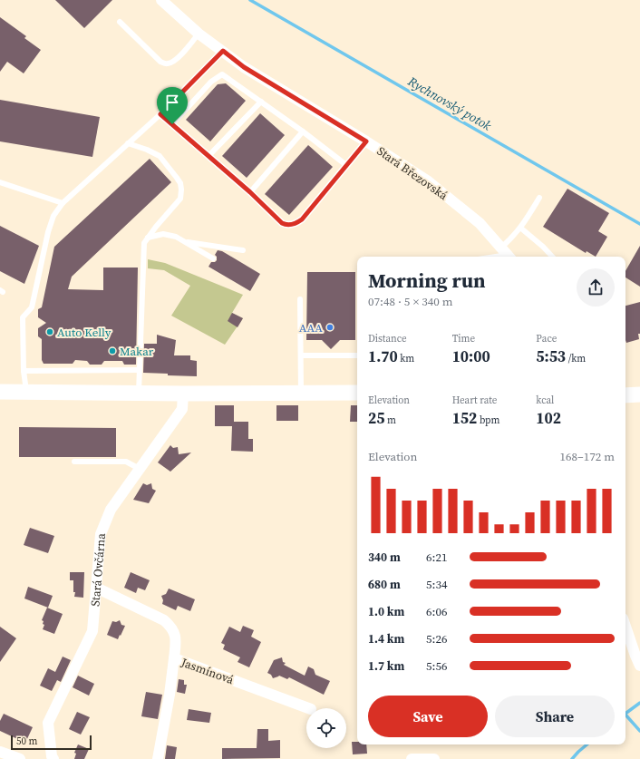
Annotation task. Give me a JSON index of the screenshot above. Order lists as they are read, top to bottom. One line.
{"streets":{"street":["Stará Březovská","Stará Ovčárna","Jasmínová"]},"crossings":[["Stará Ovčárna","Jasmínová"]],"water":["Rychnovský potok"],"places":["AAA","Auto Kelly","Makar"],"scale_bar":"50 m","page":{"heading":["Morning run","07:48 · 5 × 340 m"],"stats":[["Distance","1.70 km"],["Time","10:00"],["Pace","5:53 /km"],["Elevation","25 m"],["Heart rate","152 bpm"],["kcal","102"]],"chart":["Elevation","168–172 m"],"list":[{"name":"340 m","note":"6:21"},{"name":"680 m","note":"5:34"},{"name":"1.0 km","note":"6:06"},{"name":"1.4 km","note":"5:26"},{"name":"1.7 km","note":"5:56"}],"buttons":["Save","Share"],"scale":"50 m"}}
